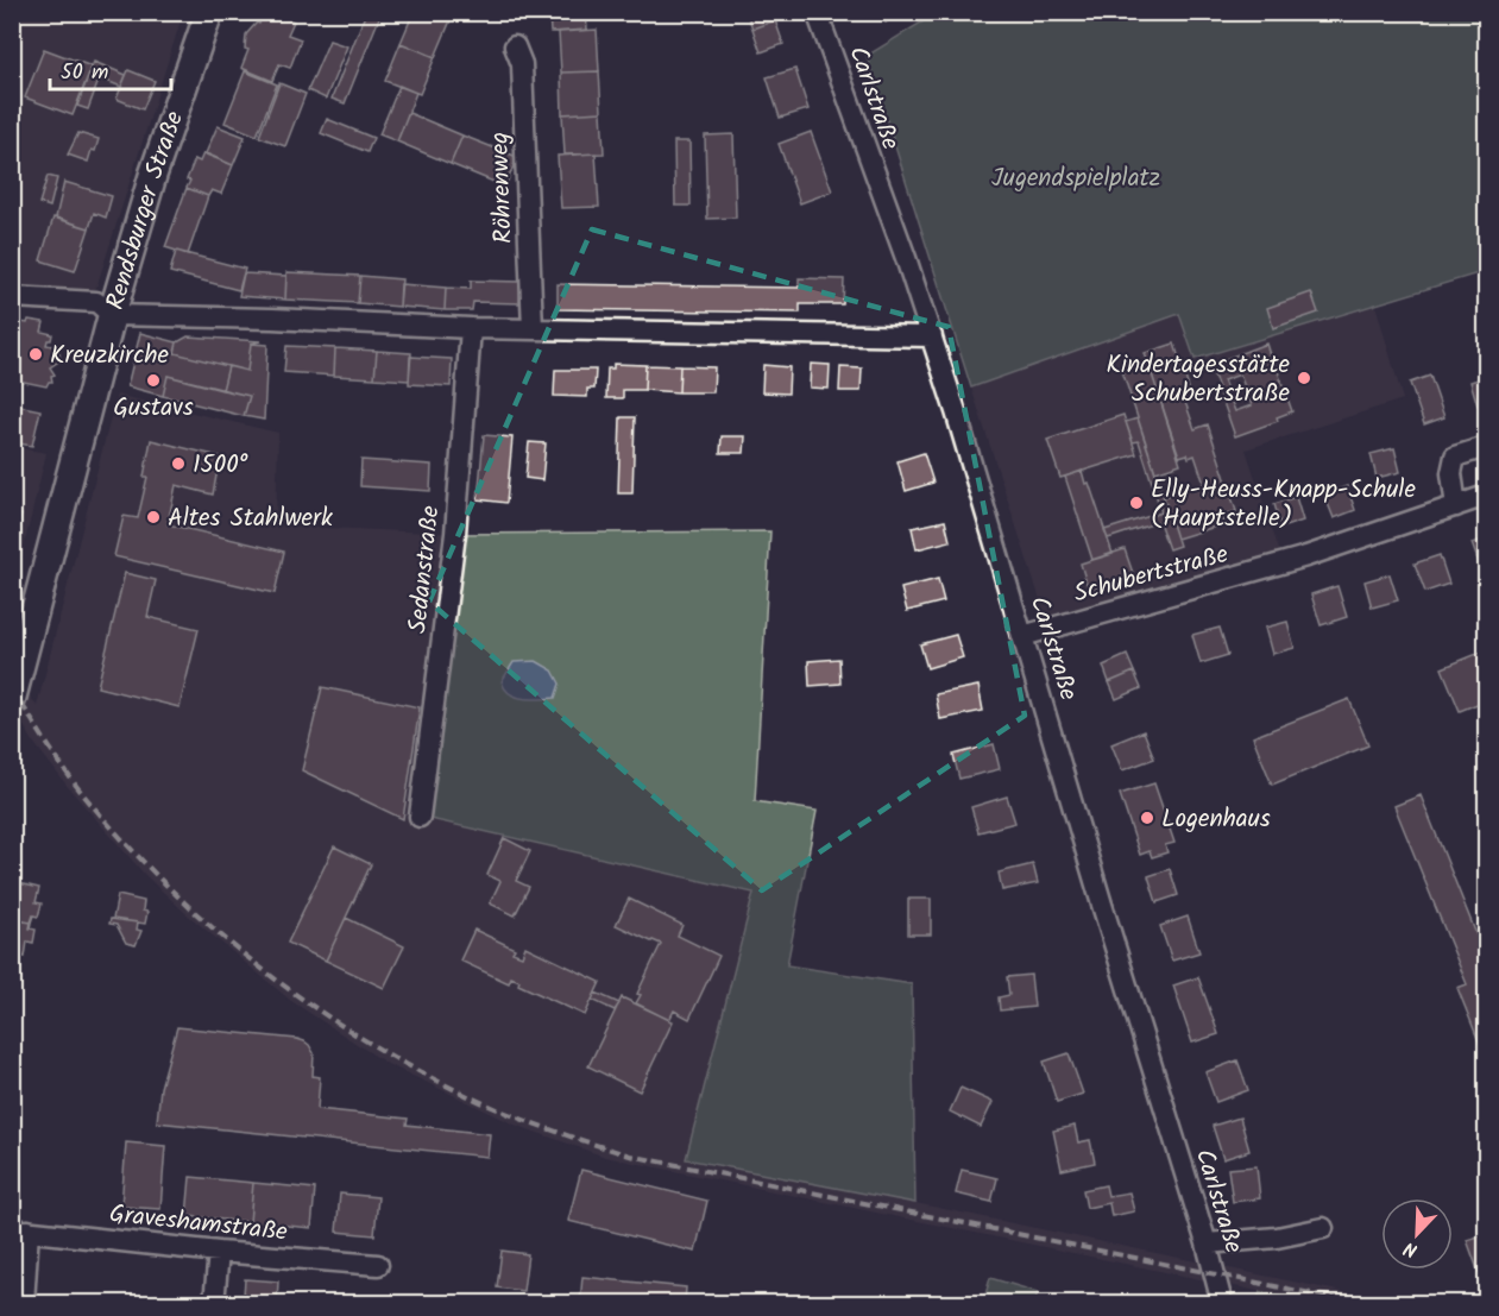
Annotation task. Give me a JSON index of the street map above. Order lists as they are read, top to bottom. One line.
{"streets":{"street":["Carlstraße","Röhrenweg","Rendsburger Straße","Sedanstraße","Schubertstraße","Graveshamstraße"]},"crossings":[["Carlstraße","Schubertstraße"]],"parks":["Jugendspielplatz"],"places":["Kreuzkirche","Kindertagesstätte Schubertstraße","Gustavs","1500°","Elly-Heuss-Knapp-Schule (Hauptstelle)","Altes Stahlwerk","Logenhaus"],"scale_bar":"50 m","north":"bottom left"}
